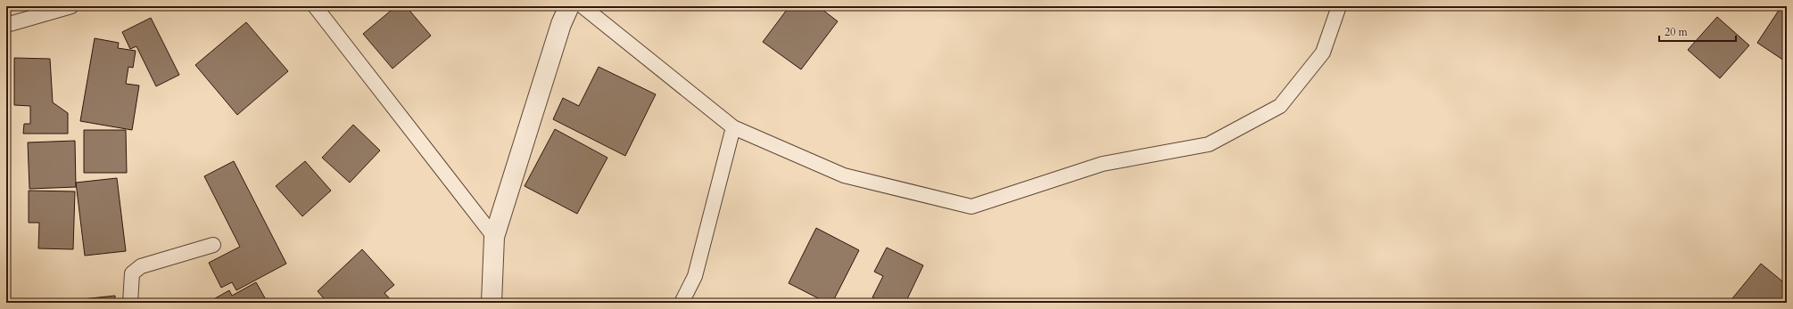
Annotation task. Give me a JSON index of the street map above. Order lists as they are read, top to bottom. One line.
{"scale_bar":"20 m"}
